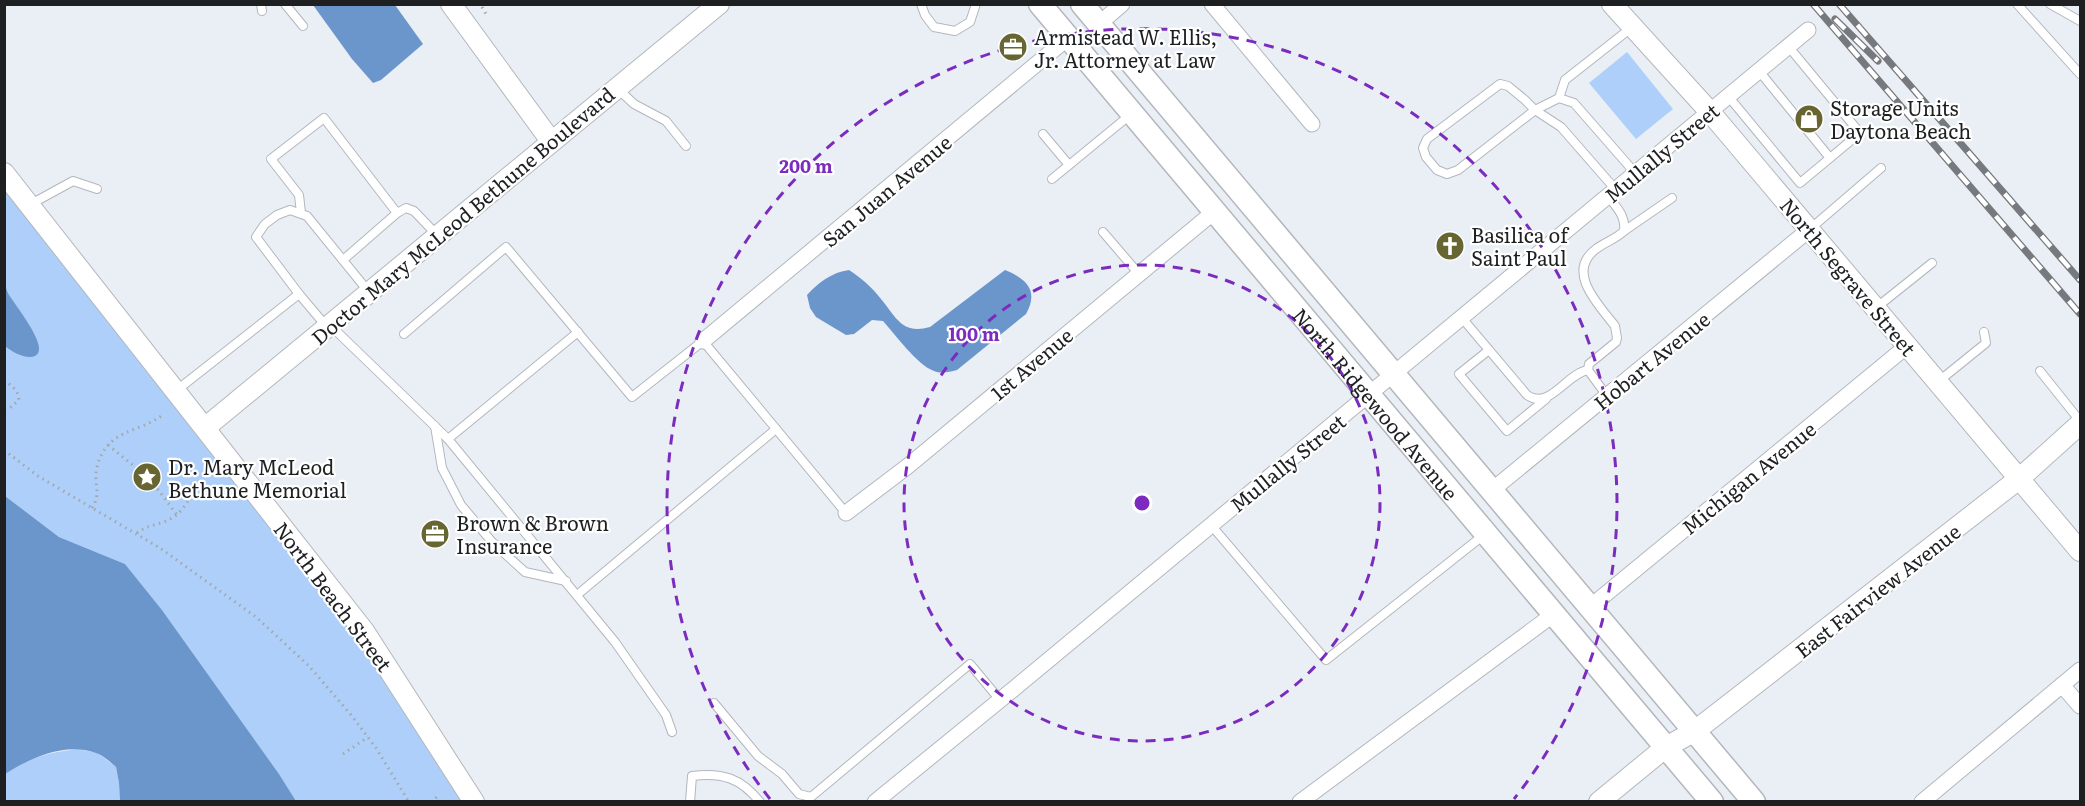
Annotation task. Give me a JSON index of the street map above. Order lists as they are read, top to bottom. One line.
{"streets":{"main road":["North Ridgewood Avenue"],"street":["Mullally Street","San Juan Avenue","Doctor Mary McLeod Bethune Boulevard","North Segrave Street","Hobart Avenue","1st Avenue","Michigan Avenue","East Fairview Avenue","North Beach Street"]},"crossings":[["Mullally Street","North Segrave Street"],["Mullally Street","North Ridgewood Avenue"],["San Juan Avenue","North Ridgewood Avenue"],["Doctor Mary McLeod Bethune Boulevard","North Beach Street"],["North Segrave Street","Hobart Avenue"],["North Segrave Street","Michigan Avenue"],["North Segrave Street","East Fairview Avenue"],["Hobart Avenue","North Ridgewood Avenue"],["1st Avenue","North Ridgewood Avenue"],["North Ridgewood Avenue","Michigan Avenue"],["North Ridgewood Avenue","East Fairview Avenue"]],"places":{"office":["Armistead W. Ellis, Jr. Attorney at Law","Brown & Brown Insurance"],"shop":["Storage Units Daytona Beach"],"church":["Basilica of Saint Paul"],"place":["Dr. Mary McLeod Bethune Memorial"]},"rings":["200 m","100 m"]}
